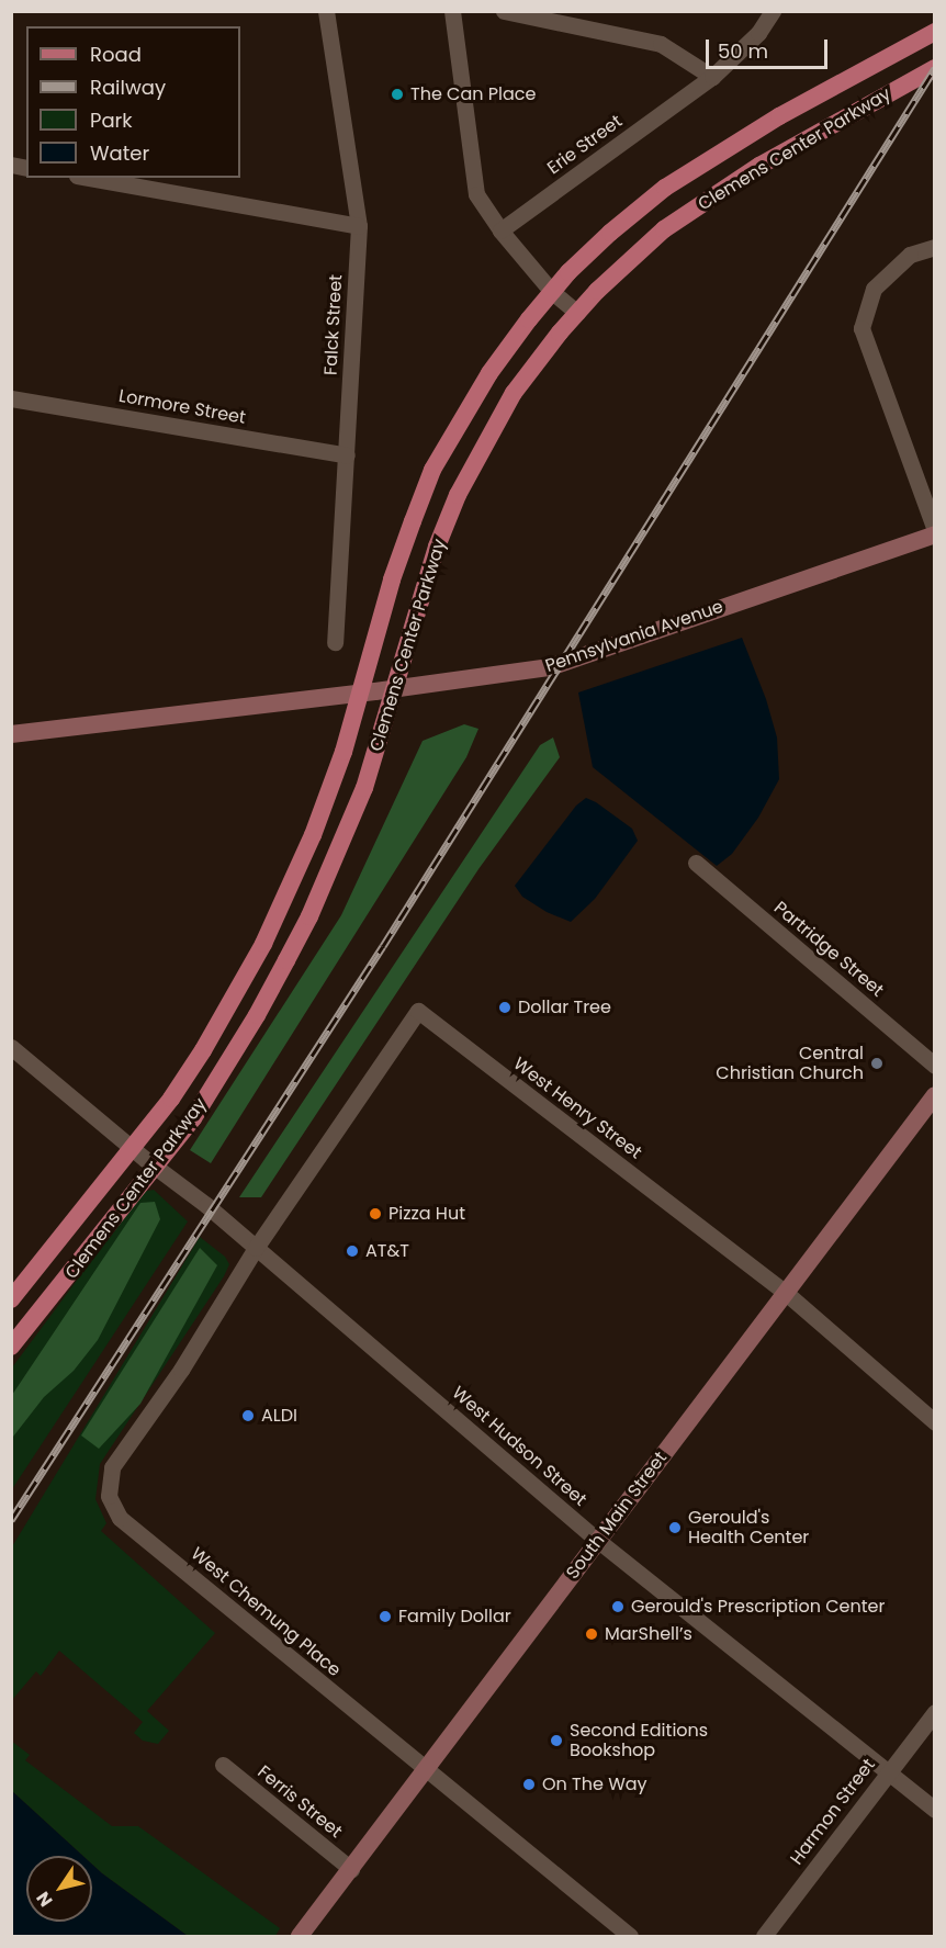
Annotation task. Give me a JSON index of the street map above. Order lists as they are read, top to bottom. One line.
{"streets":{"main road":["Clemens Center Parkway","Pennsylvania Avenue","South Main Street"],"street":["Erie Street","Falck Street","Lormore Street","Partridge Street","West Henry Street","West Hudson Street","West Chemung Place","Ferris Street","Harmon Street"]},"crossings":[["Clemens Center Parkway","Pennsylvania Avenue"],["Clemens Center Parkway","West Hudson Street"],["Falck Street","Lormore Street"],["West Henry Street","West Hudson Street"],["West Henry Street","South Main Street"],["West Henry Street","West Chemung Place"],["West Hudson Street","South Main Street"],["West Hudson Street","West Chemung Place"],["West Hudson Street","Harmon Street"],["South Main Street","West Chemung Place"],["South Main Street","Ferris Street"]],"places":["The Can Place","Dollar Tree","Central Christian Church","Pizza Hut","AT&T","ALDI","Gerould's Health Center","Gerould's Prescription Center","Family Dollar","MarShell’s","Second Editions Bookshop","On The Way"],"legend":["Road","Railway","Park","Water"],"scale_bar":"50 m","north":"bottom left"}
